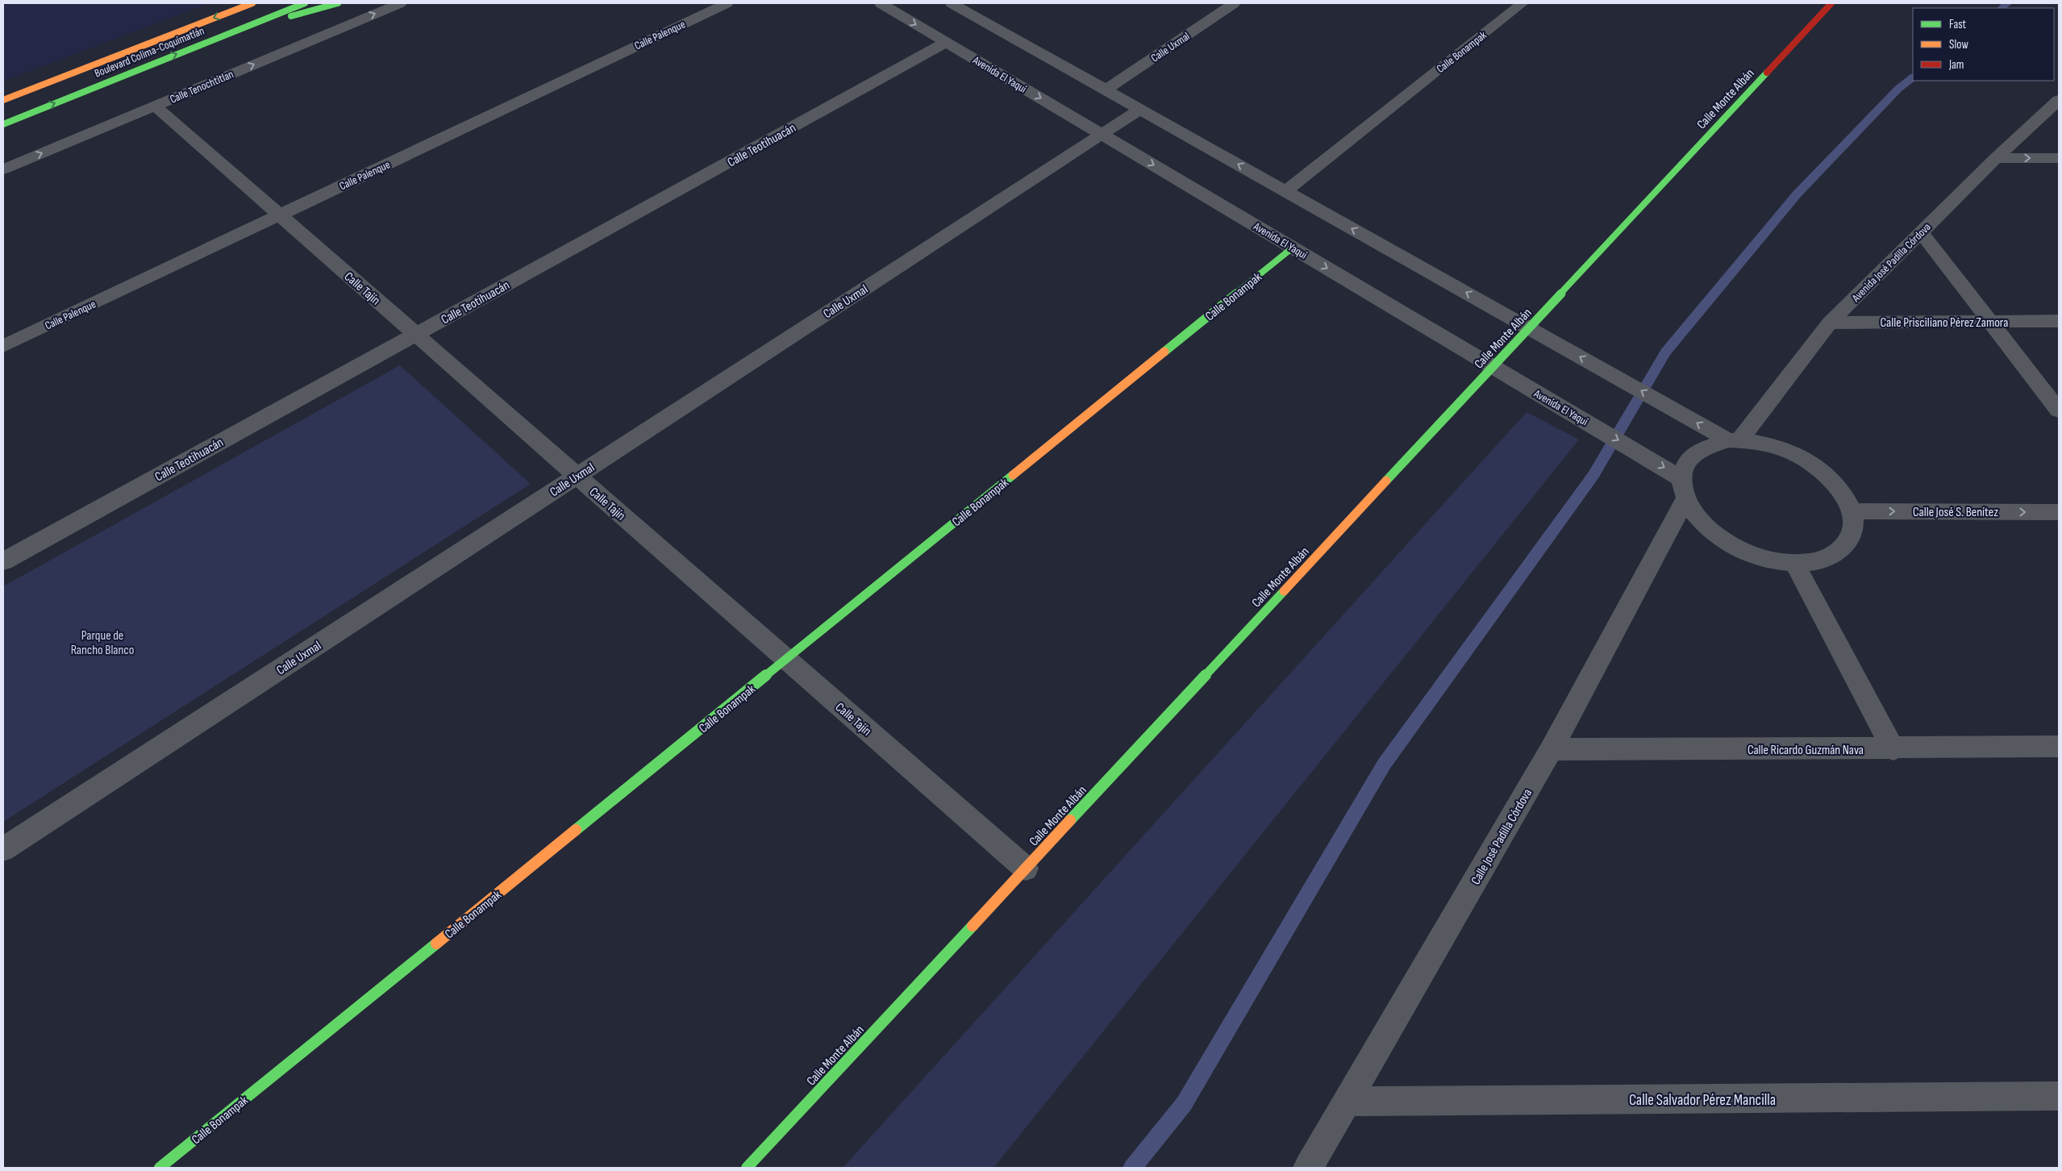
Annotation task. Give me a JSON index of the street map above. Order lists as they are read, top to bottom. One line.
{"streets":{"street":["Calle Palenque","Calle Uxmal","Boulevard Colima-Coquimatlán","Calle Bonampak","Avenida El Yaqui","Calle Tenochtitlan","Calle Monte Albán","Calle Teotihuacán","Avenida José Padilla Córdova","Calle Tajín","Calle Prisciliano Pérez Zamora","Calle José S. Benítez","Calle Ricardo Guzmán Nava","Calle José Padilla Córdova","Calle Salvador Pérez Mancilla"]},"crossings":[["Calle Palenque","Calle Tajín"],["Calle Uxmal","Avenida El Yaqui"],["Calle Uxmal","Calle Tajín"],["Calle Bonampak","Avenida El Yaqui"],["Calle Bonampak","Calle Tajín"],["Avenida El Yaqui","Calle Monte Albán"],["Avenida El Yaqui","Calle Teotihuacán"],["Avenida El Yaqui","Calle José Padilla Córdova"],["Calle Tenochtitlan","Calle Tajín"],["Calle Monte Albán","Calle Tajín"],["Calle Teotihuacán","Calle Tajín"],["Avenida José Padilla Córdova","Calle Prisciliano Pérez Zamora"],["Avenida José Padilla Córdova","Calle José Padilla Córdova"],["Calle Ricardo Guzmán Nava","Calle José Padilla Córdova"],["Calle José Padilla Córdova","Calle Salvador Pérez Mancilla"]],"one_way":["Calle Tenochtitlan","Calle José S. Benítez"],"parks":["Parque de Rancho Blanco"],"legend":["Fast","Slow","Jam"]}
